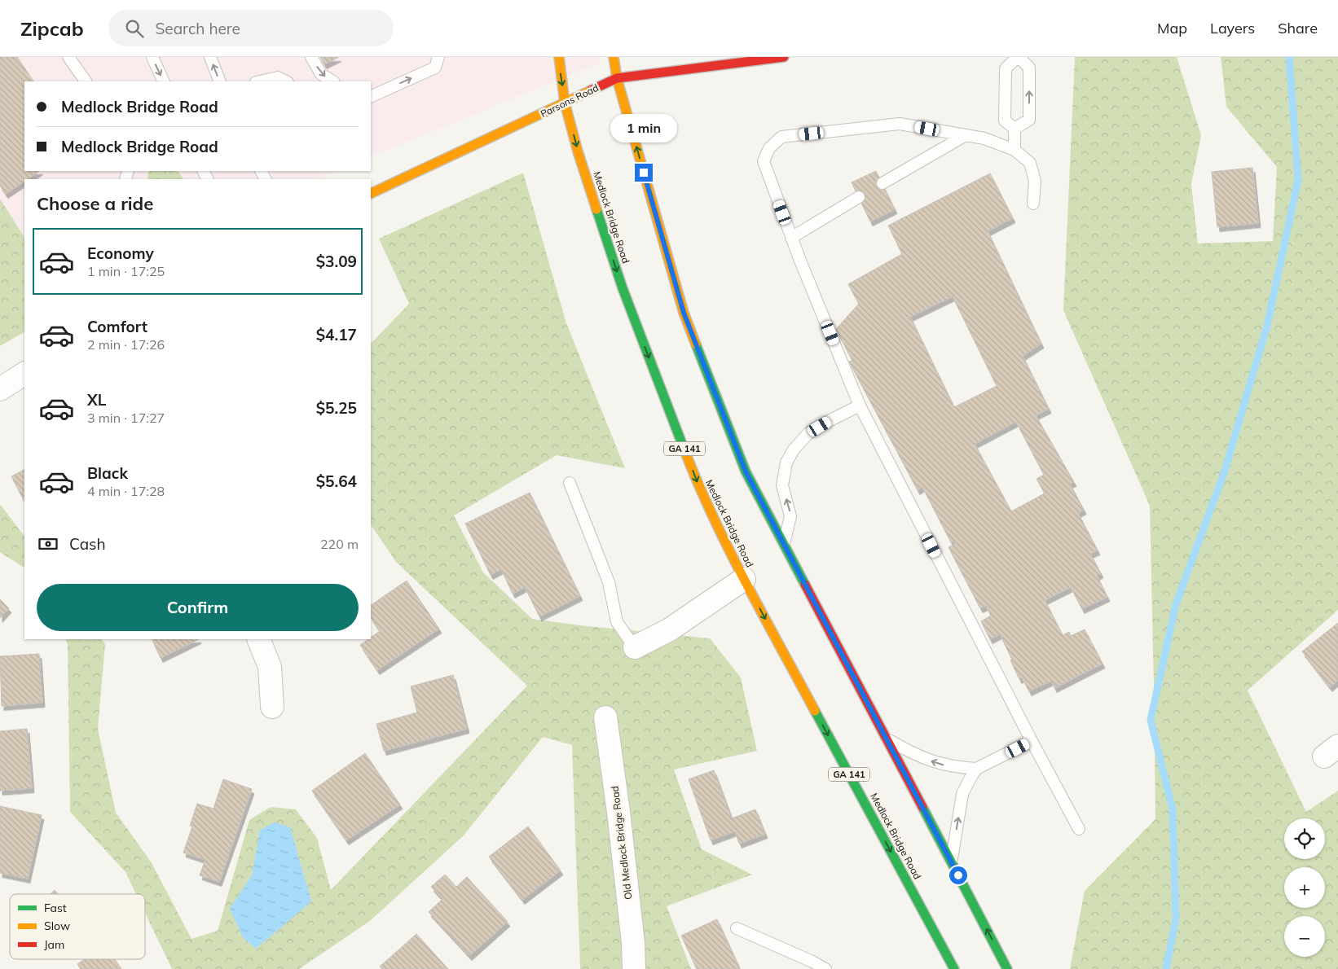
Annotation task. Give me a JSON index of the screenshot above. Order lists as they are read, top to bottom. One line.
{"streets":{"main road":["Parsons Road","Medlock Bridge Road","GA 141"],"street":["Old Medlock Bridge Road"]},"crossings":[["Parsons Road","Medlock Bridge Road"]],"legend":["Fast","Slow","Jam"],"page":{"header":"Zipcab","search":"Search here","nav":["Map","Layers","Share"],"banner":["Medlock Bridge Road","Medlock Bridge Road"],"bubble":"1 min","heading":"Choose a ride","list":[{"name":"Economy","note":"1 min · 17:25","value":"$3.09"},{"name":"Comfort","note":"2 min · 17:26","value":"$4.17"},{"name":"XL","note":"3 min · 17:27","value":"$5.25"},{"name":"Black","note":"4 min · 17:28","value":"$5.64"}],"pay":["Cash","220 m"],"buttons":"Confirm","map_buttons":["+","−"]}}
